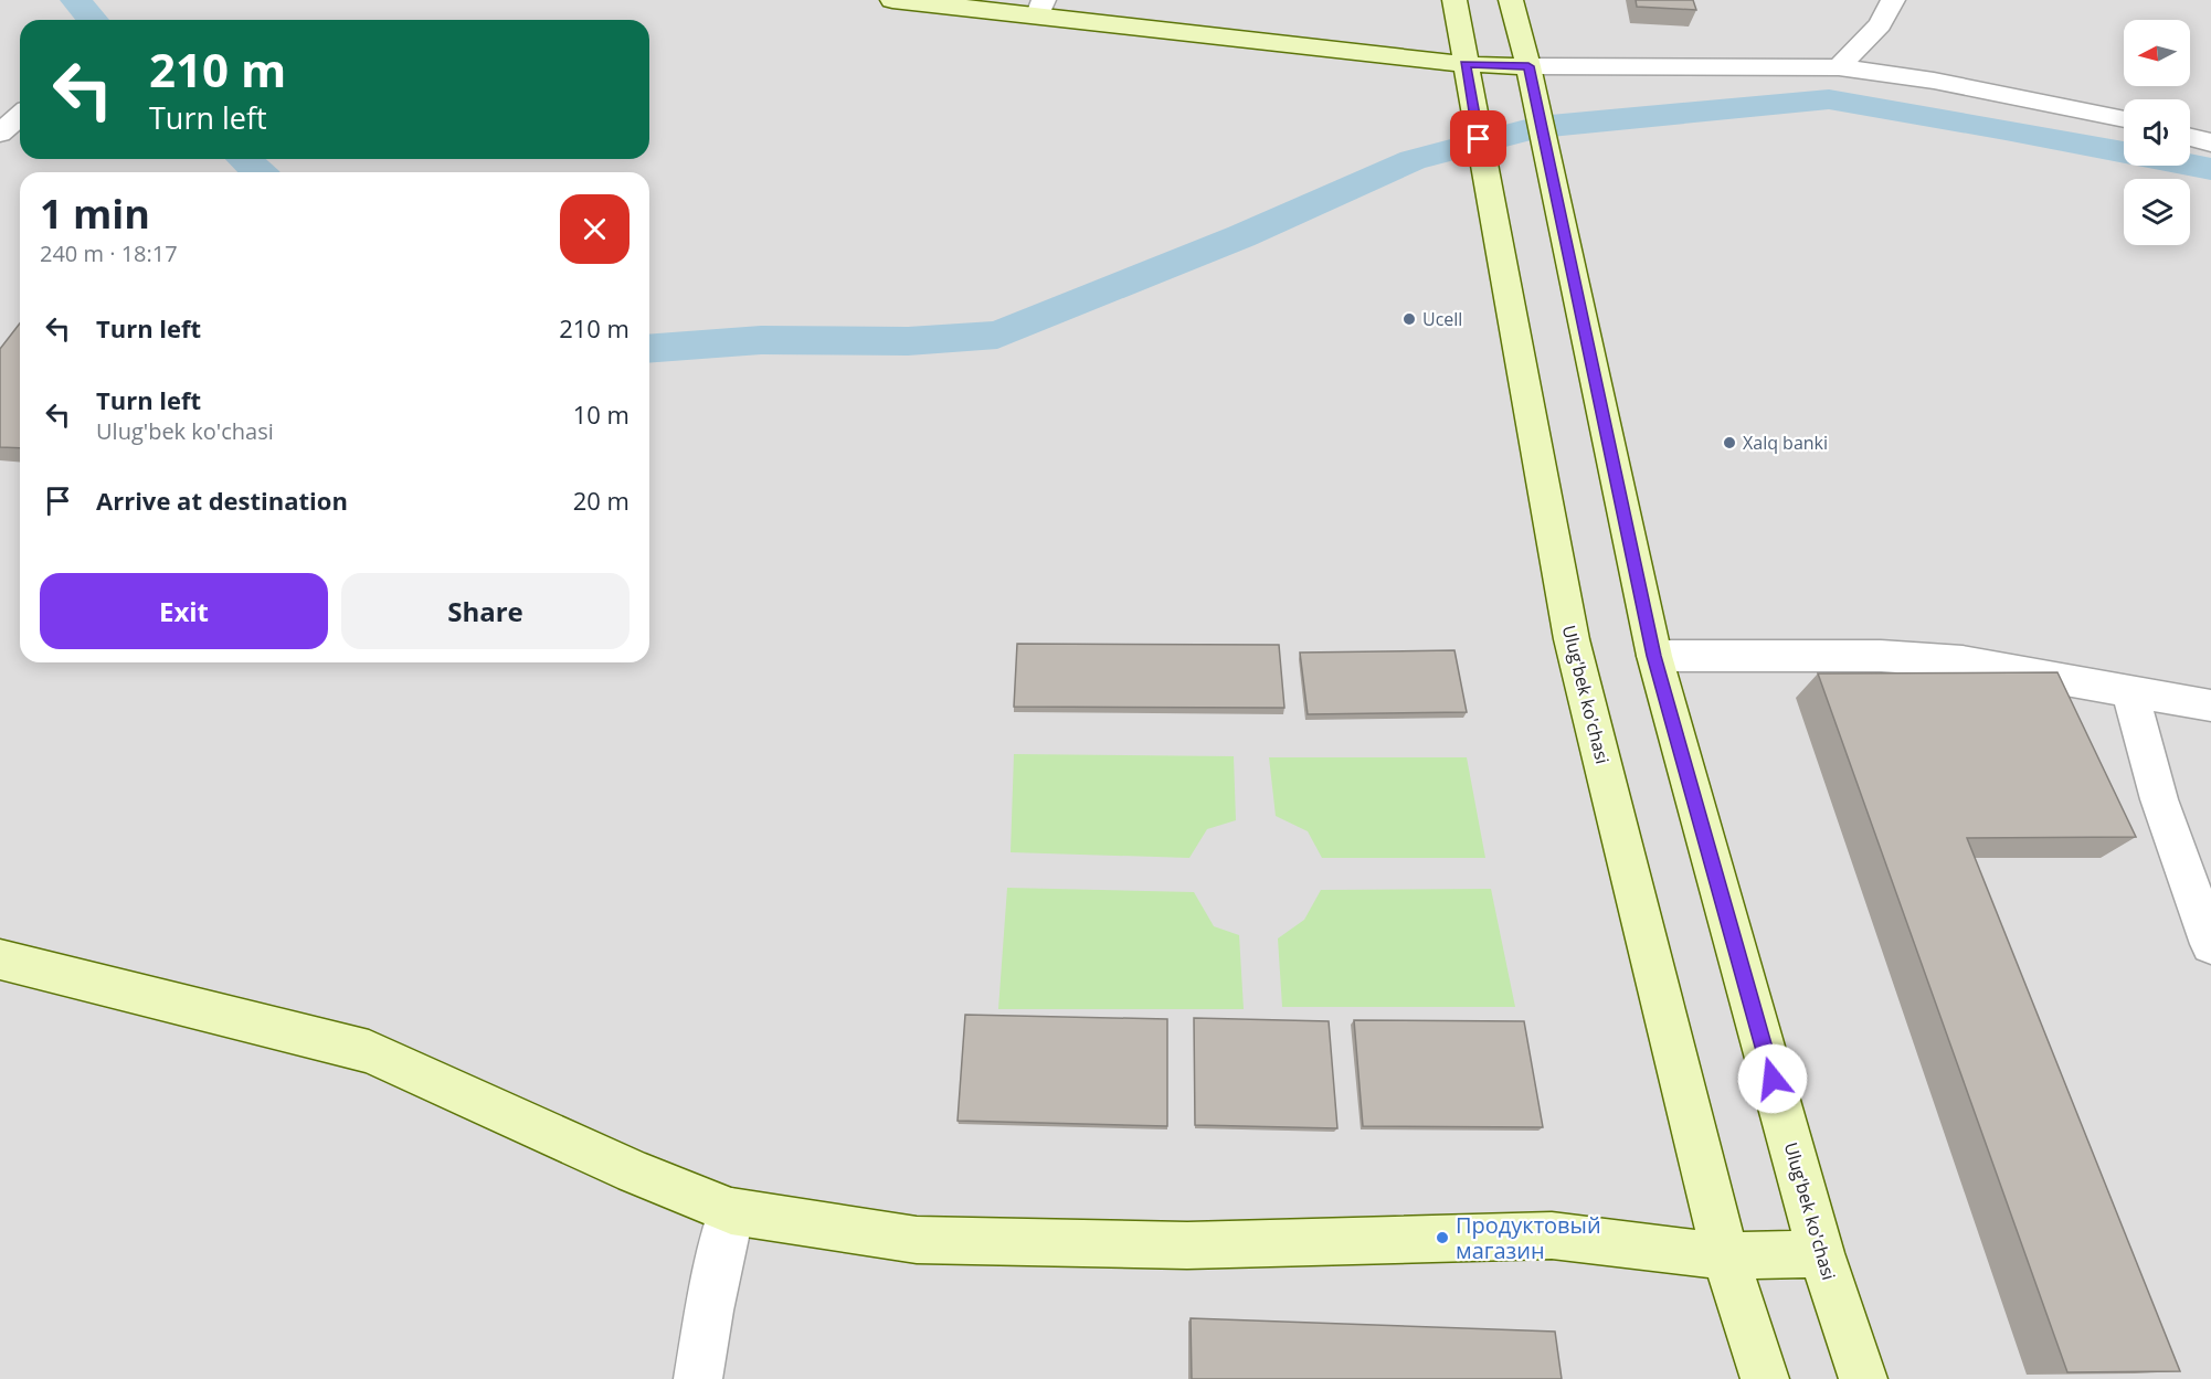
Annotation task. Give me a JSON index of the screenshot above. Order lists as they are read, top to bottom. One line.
{"streets":{"main road":["Ulug'bek ko'chasi"]},"places":["Ucell","Xalq banki","Продуктовый магазин"],"north":"left","page":{"turn":["210 m","Turn left"],"heading":["1 min","240 m · 18:17"],"list":[{"name":"Turn left","value":"210 m"},{"name":"Turn left","note":"Ulug'bek ko'chasi","value":"10 m"},{"name":"Arrive at destination","value":"20 m"}],"buttons":["Exit","Share"]}}
